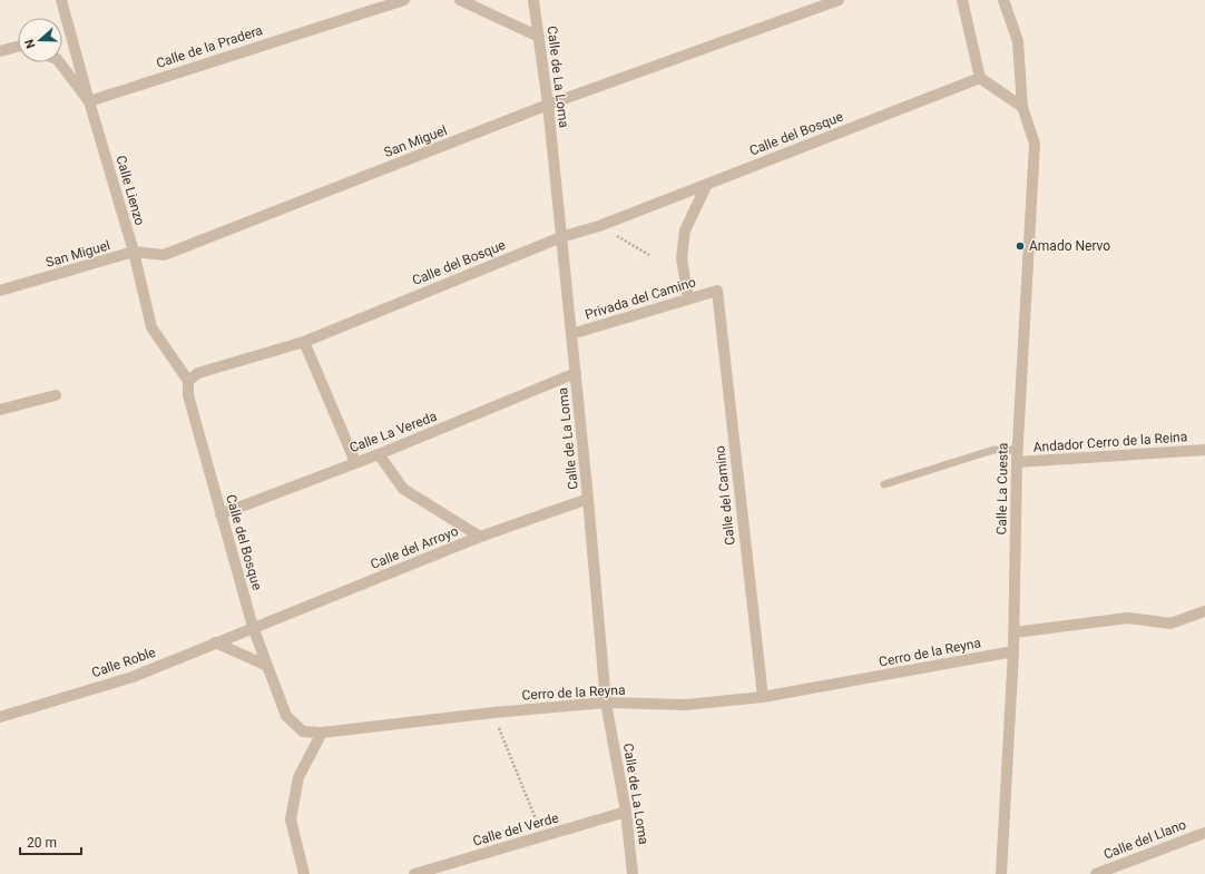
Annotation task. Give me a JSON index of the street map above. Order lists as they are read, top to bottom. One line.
{"streets":{"street":["Calle de la Pradera","Calle de La Loma","Calle del Bosque","San Miguel","Calle Lienzo","Privada del Camino","Calle La Vereda","Andador Cerro de la Reina","Calle La Cuesta","Calle del Camino","Calle del Arroyo","Cerro de la Reyna","Calle Roble","Calle del Verde","Calle del Llano"]},"crossings":[["Calle de la Pradera","Calle Lienzo"],["Calle de La Loma","Calle del Bosque"],["Calle de La Loma","San Miguel"],["Calle de La Loma","Privada del Camino"],["Calle de La Loma","Calle La Vereda"],["Calle de La Loma","Calle del Arroyo"],["Calle de La Loma","Cerro de la Reyna"],["Calle de La Loma","Calle del Verde"],["Calle del Bosque","Calle Lienzo"],["Calle del Bosque","Calle La Vereda"],["Calle del Bosque","Calle del Arroyo"],["Calle del Bosque","Cerro de la Reyna"],["Calle del Bosque","Calle Roble"],["San Miguel","Calle Lienzo"],["Privada del Camino","Calle del Camino"],["Andador Cerro de la Reina","Calle La Cuesta"],["Calle La Cuesta","Cerro de la Reyna"],["Calle del Camino","Cerro de la Reyna"],["Calle del Arroyo","Cerro de la Reyna"],["Calle del Arroyo","Calle Roble"],["Cerro de la Reyna","Calle Roble"]],"places":["Amado Nervo"],"scale_bar":"20 m","north":"left"}
